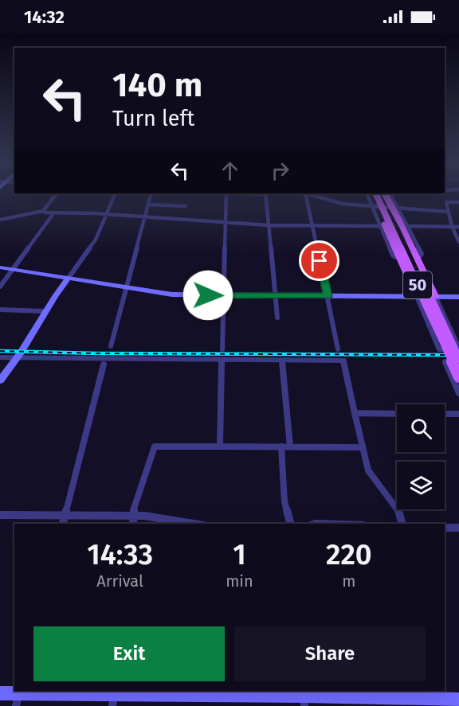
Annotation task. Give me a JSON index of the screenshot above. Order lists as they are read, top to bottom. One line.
{"streets":{"main road":["50"]},"page":{"status":"14:32","turn":["140 m","Turn left"],"eta":["14:33","Arrival","1","min","220","m"],"buttons":["Exit","Share"]}}
